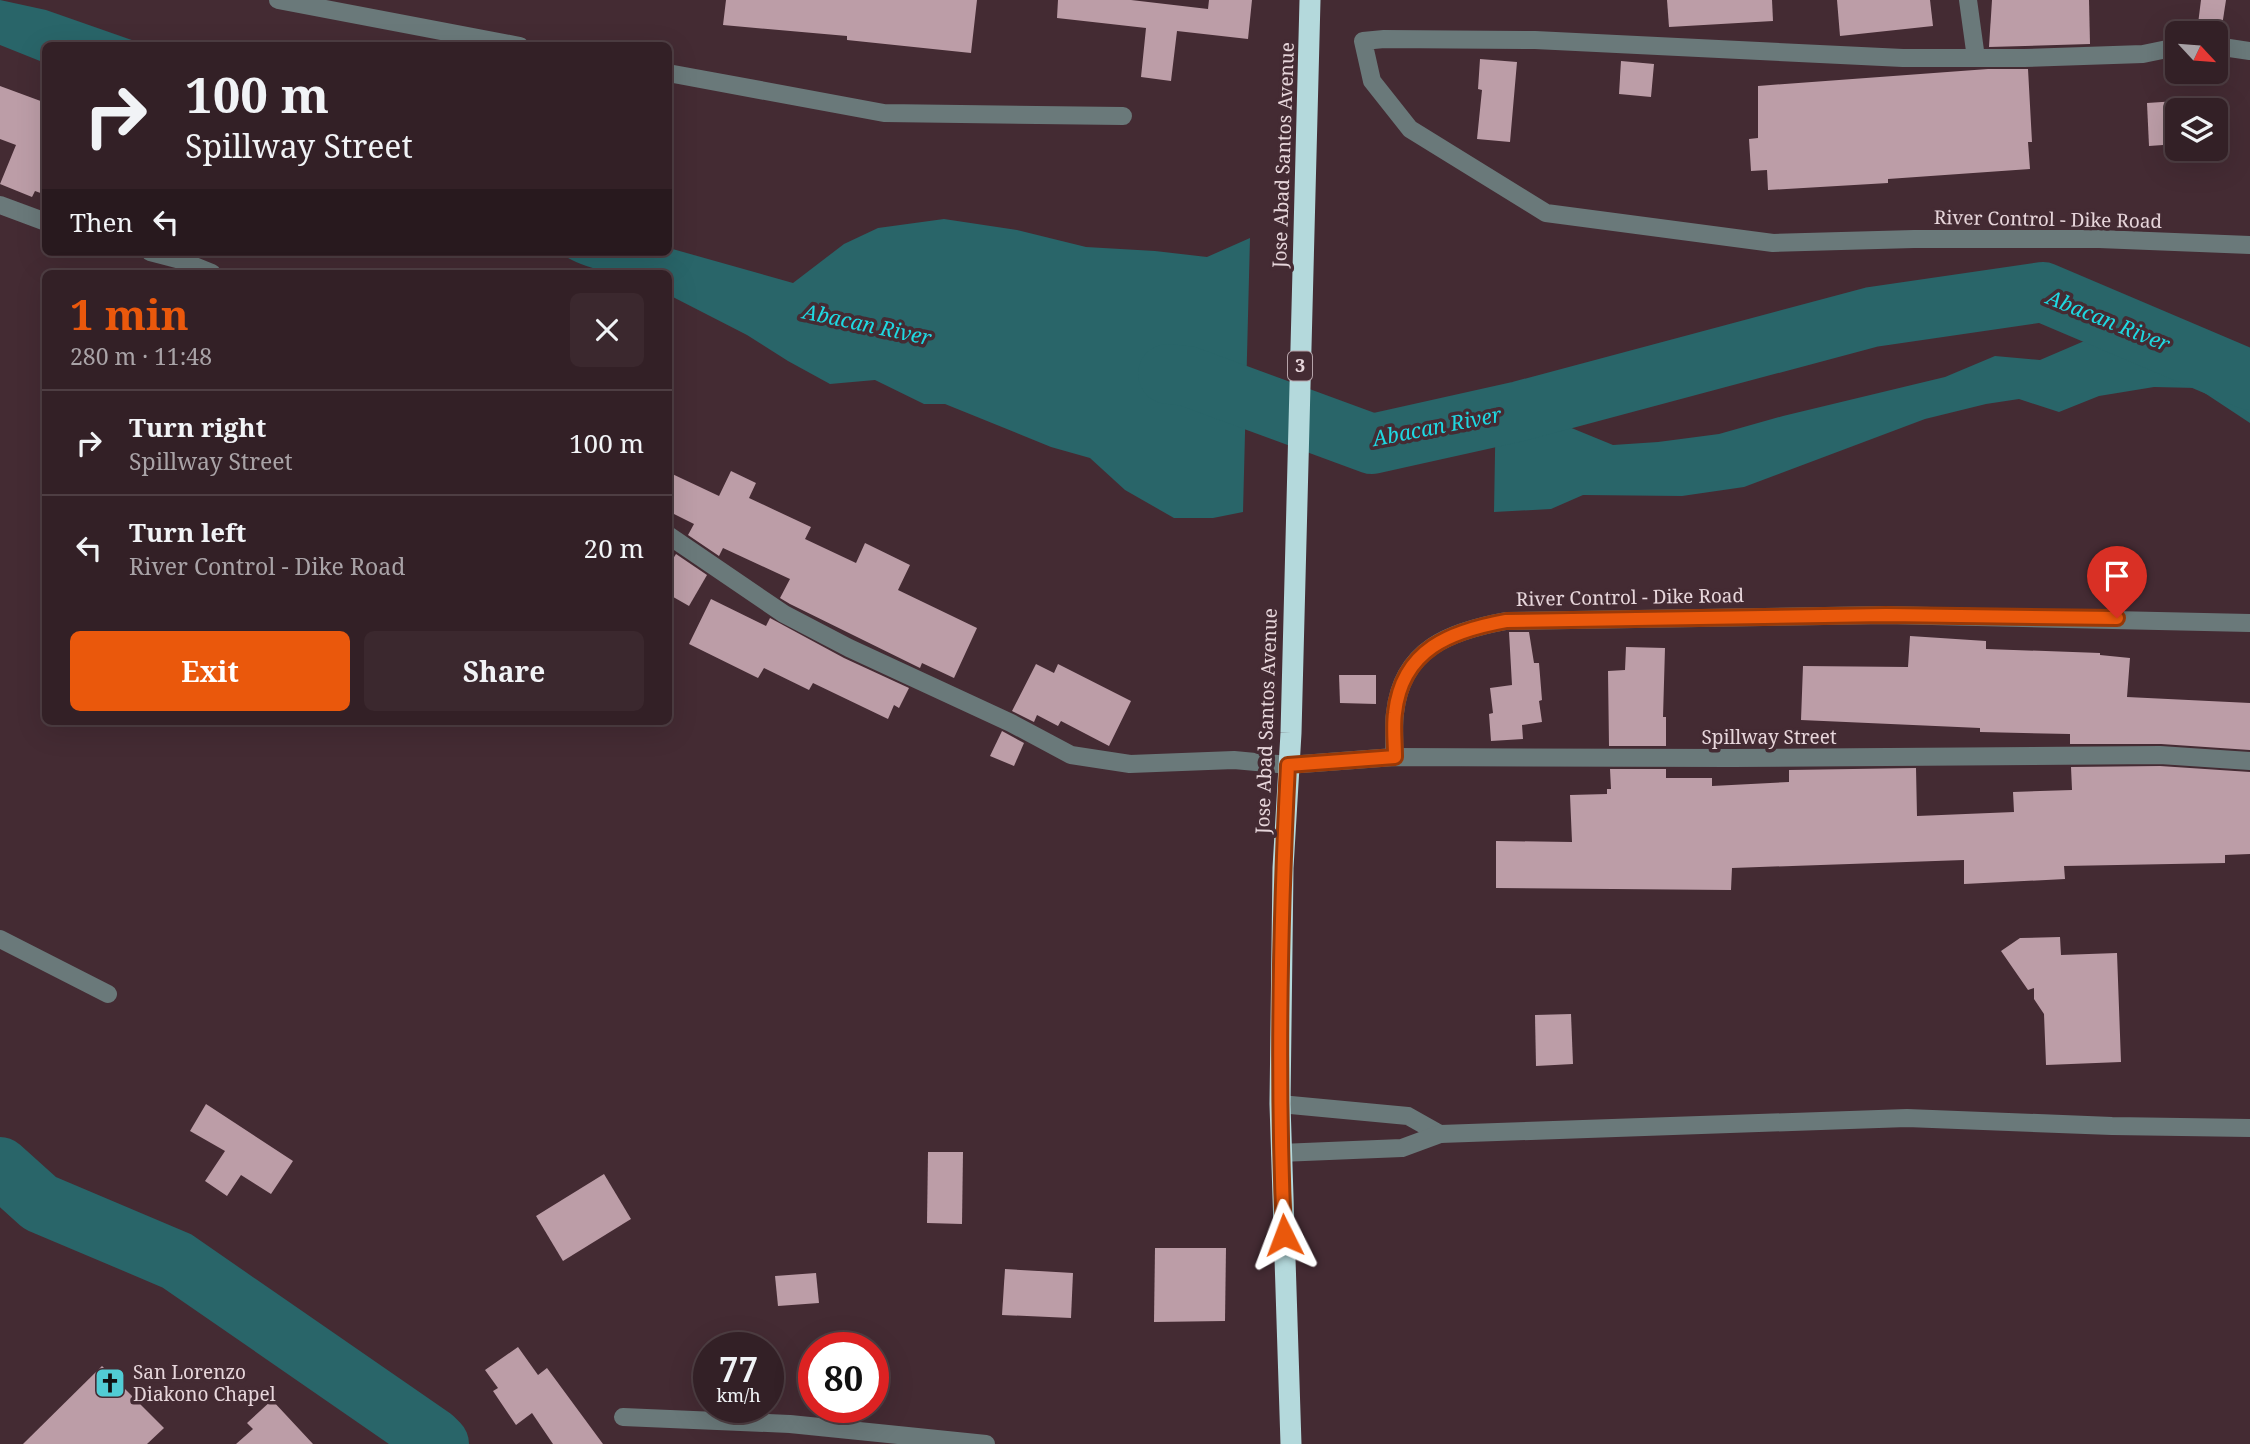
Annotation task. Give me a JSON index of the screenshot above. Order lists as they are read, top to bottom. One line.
{"streets":{"highway":["Jose Abad Santos Avenue","3"],"street":["River Control - Dike Road","Spillway Street"]},"crossings":[["Jose Abad Santos Avenue","Spillway Street"],["River Control - Dike Road","Spillway Street"]],"water":["Abacan River"],"places":{"church":["San Lorenzo Diakono Chapel"]},"north":"bottom right","page":{"turn":["100 m","Spillway Street"],"then":"Then","heading":["1 min","280 m · 11:48"],"list":[{"name":"Turn right","note":"Spillway Street","value":"100 m"},{"name":"Turn left","note":"River Control - Dike Road","value":"20 m"}],"buttons":["Exit","Share"],"speed":"77 km/h","limit":"80"}}
